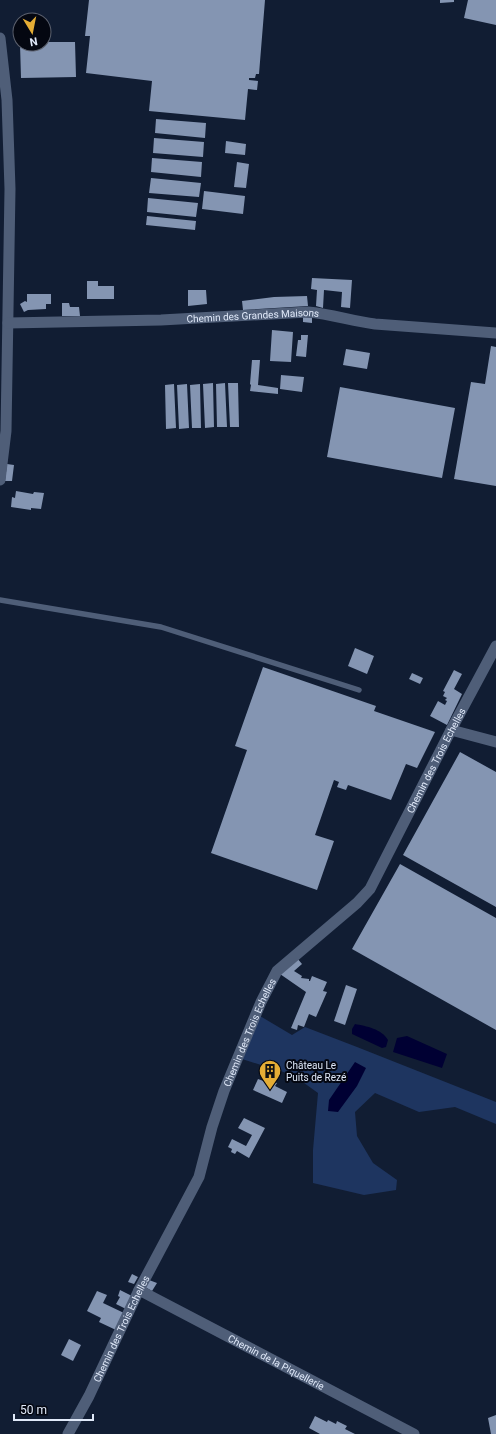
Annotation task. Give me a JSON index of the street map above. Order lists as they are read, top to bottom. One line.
{"streets":{"street":["Chemin des Grandes Maisons","Chemin des Trois Echelles","Chemin de la Piquellerie"]},"crossings":[["Chemin des Trois Echelles","Chemin de la Piquellerie"]],"places":{"building":["Château Le Puits de Rezé"]},"scale_bar":"50 m","north":"bottom"}
